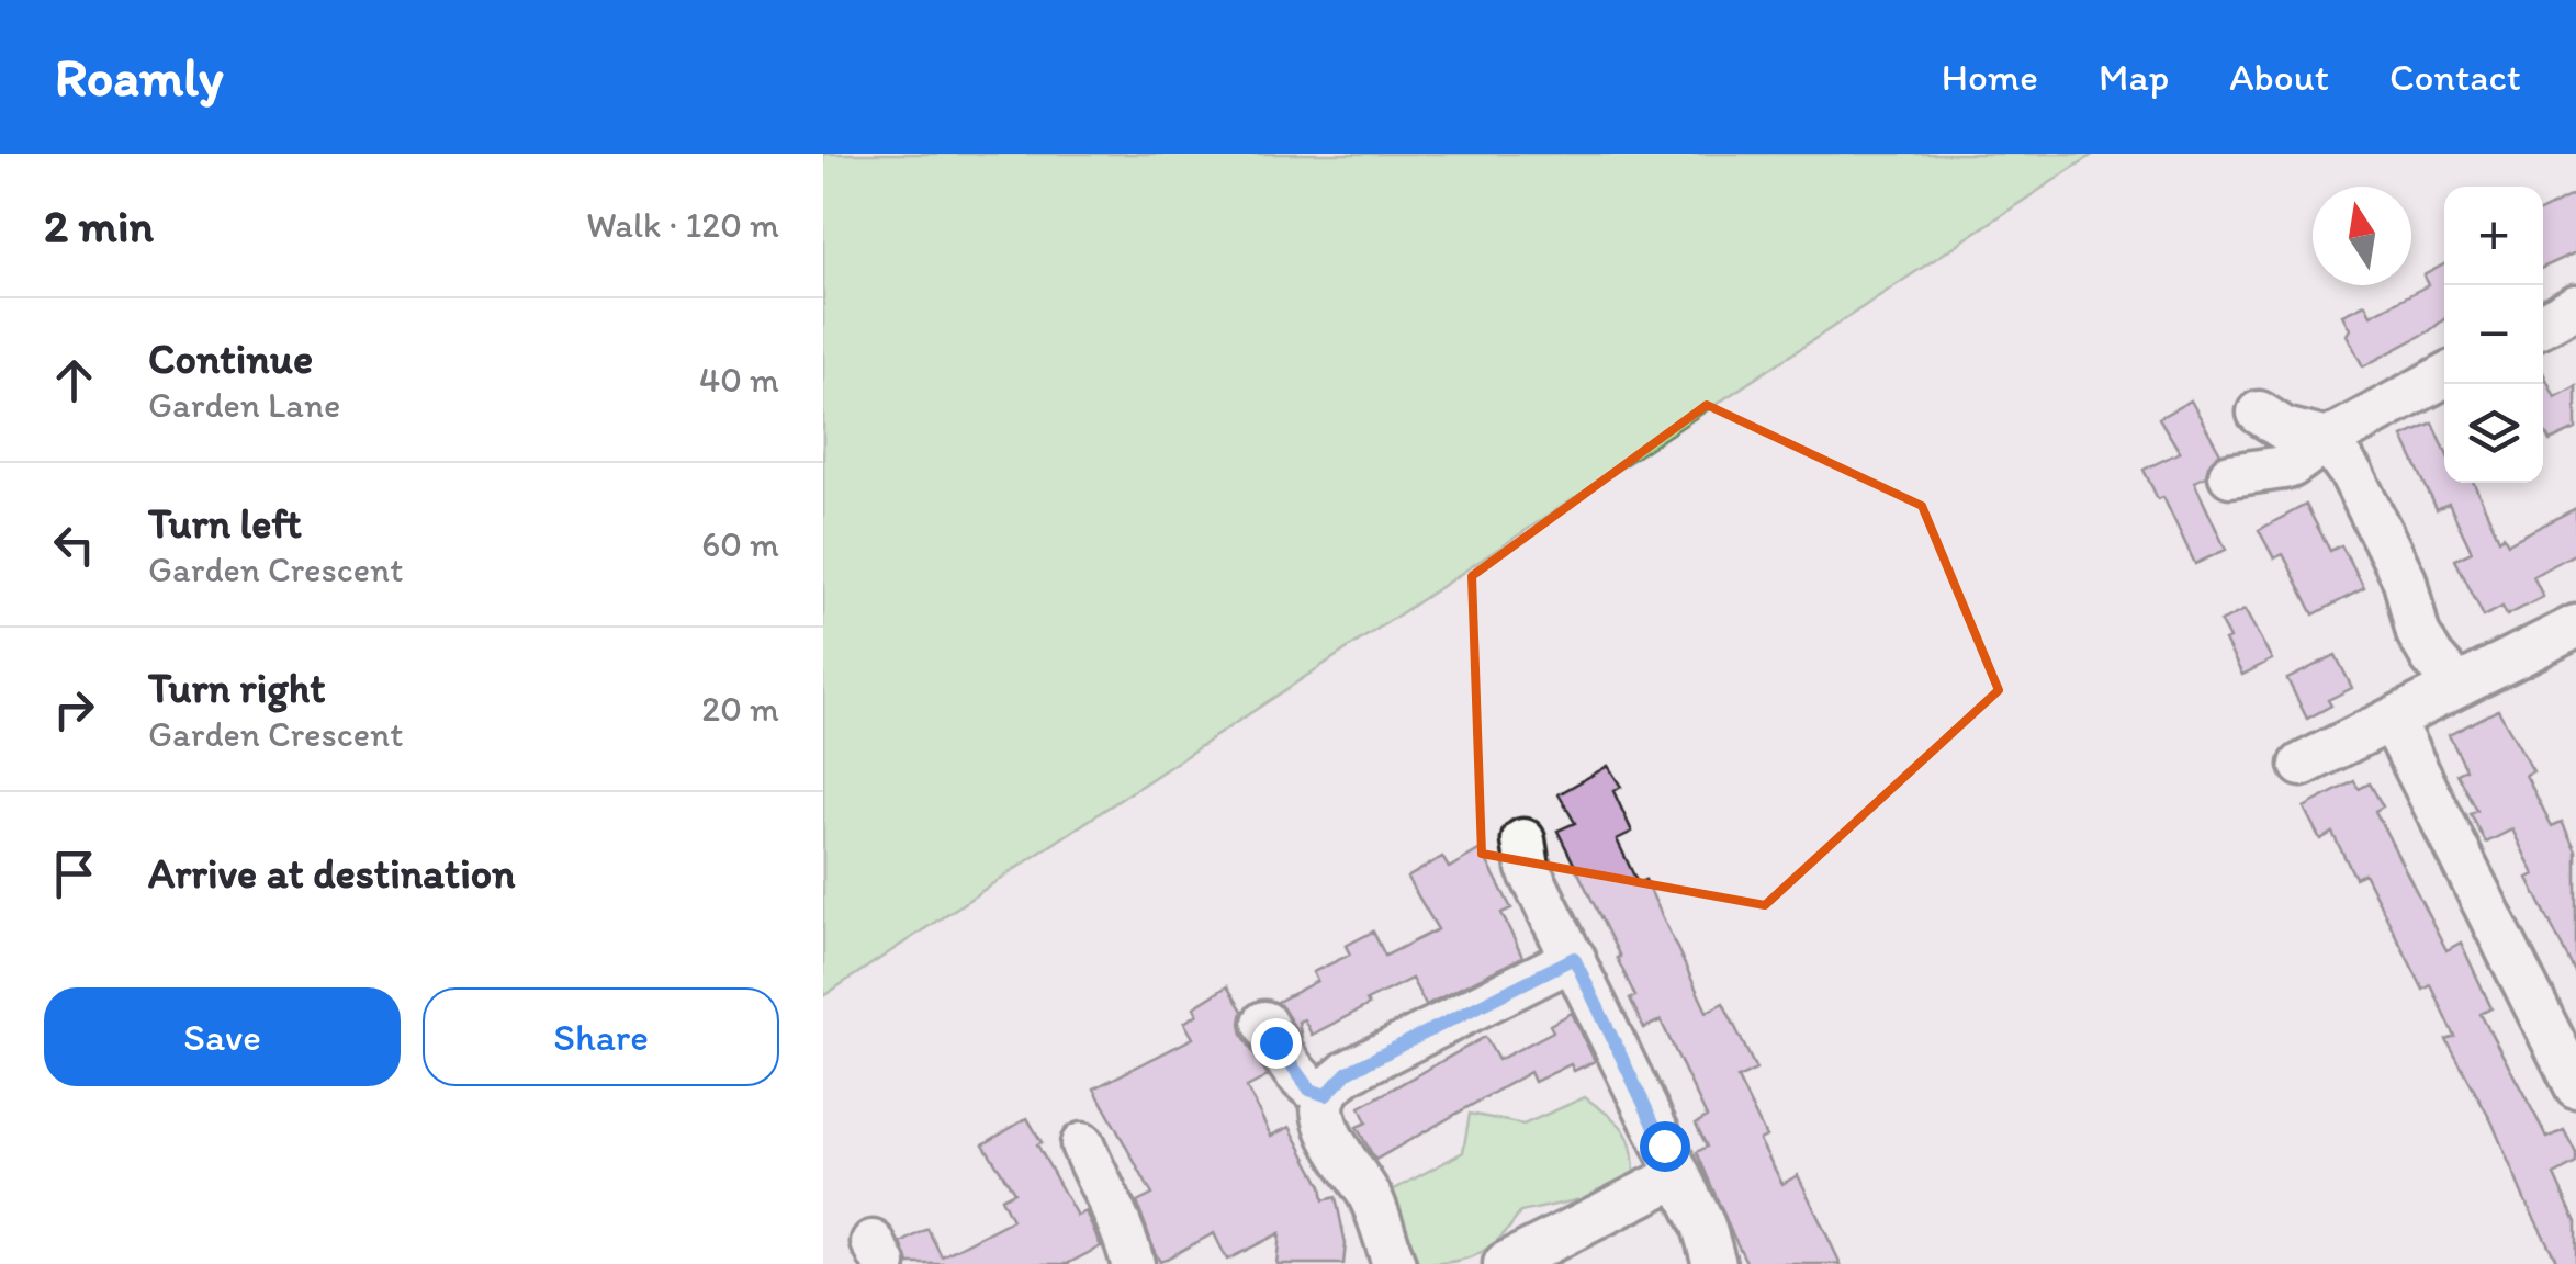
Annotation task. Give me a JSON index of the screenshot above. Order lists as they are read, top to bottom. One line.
{"north":"top","page":{"header":"Roamly","nav":["Home","Map","About","Contact"],"heading":["2 min","Walk · 120 m"],"map_buttons":["+","−"],"list":[["Continue","Garden Lane","40 m"],["Turn left","Garden Crescent","60 m"],["Turn right","Garden Crescent","20 m"],"Arrive at destination"],"buttons":["Save","Share"]}}
